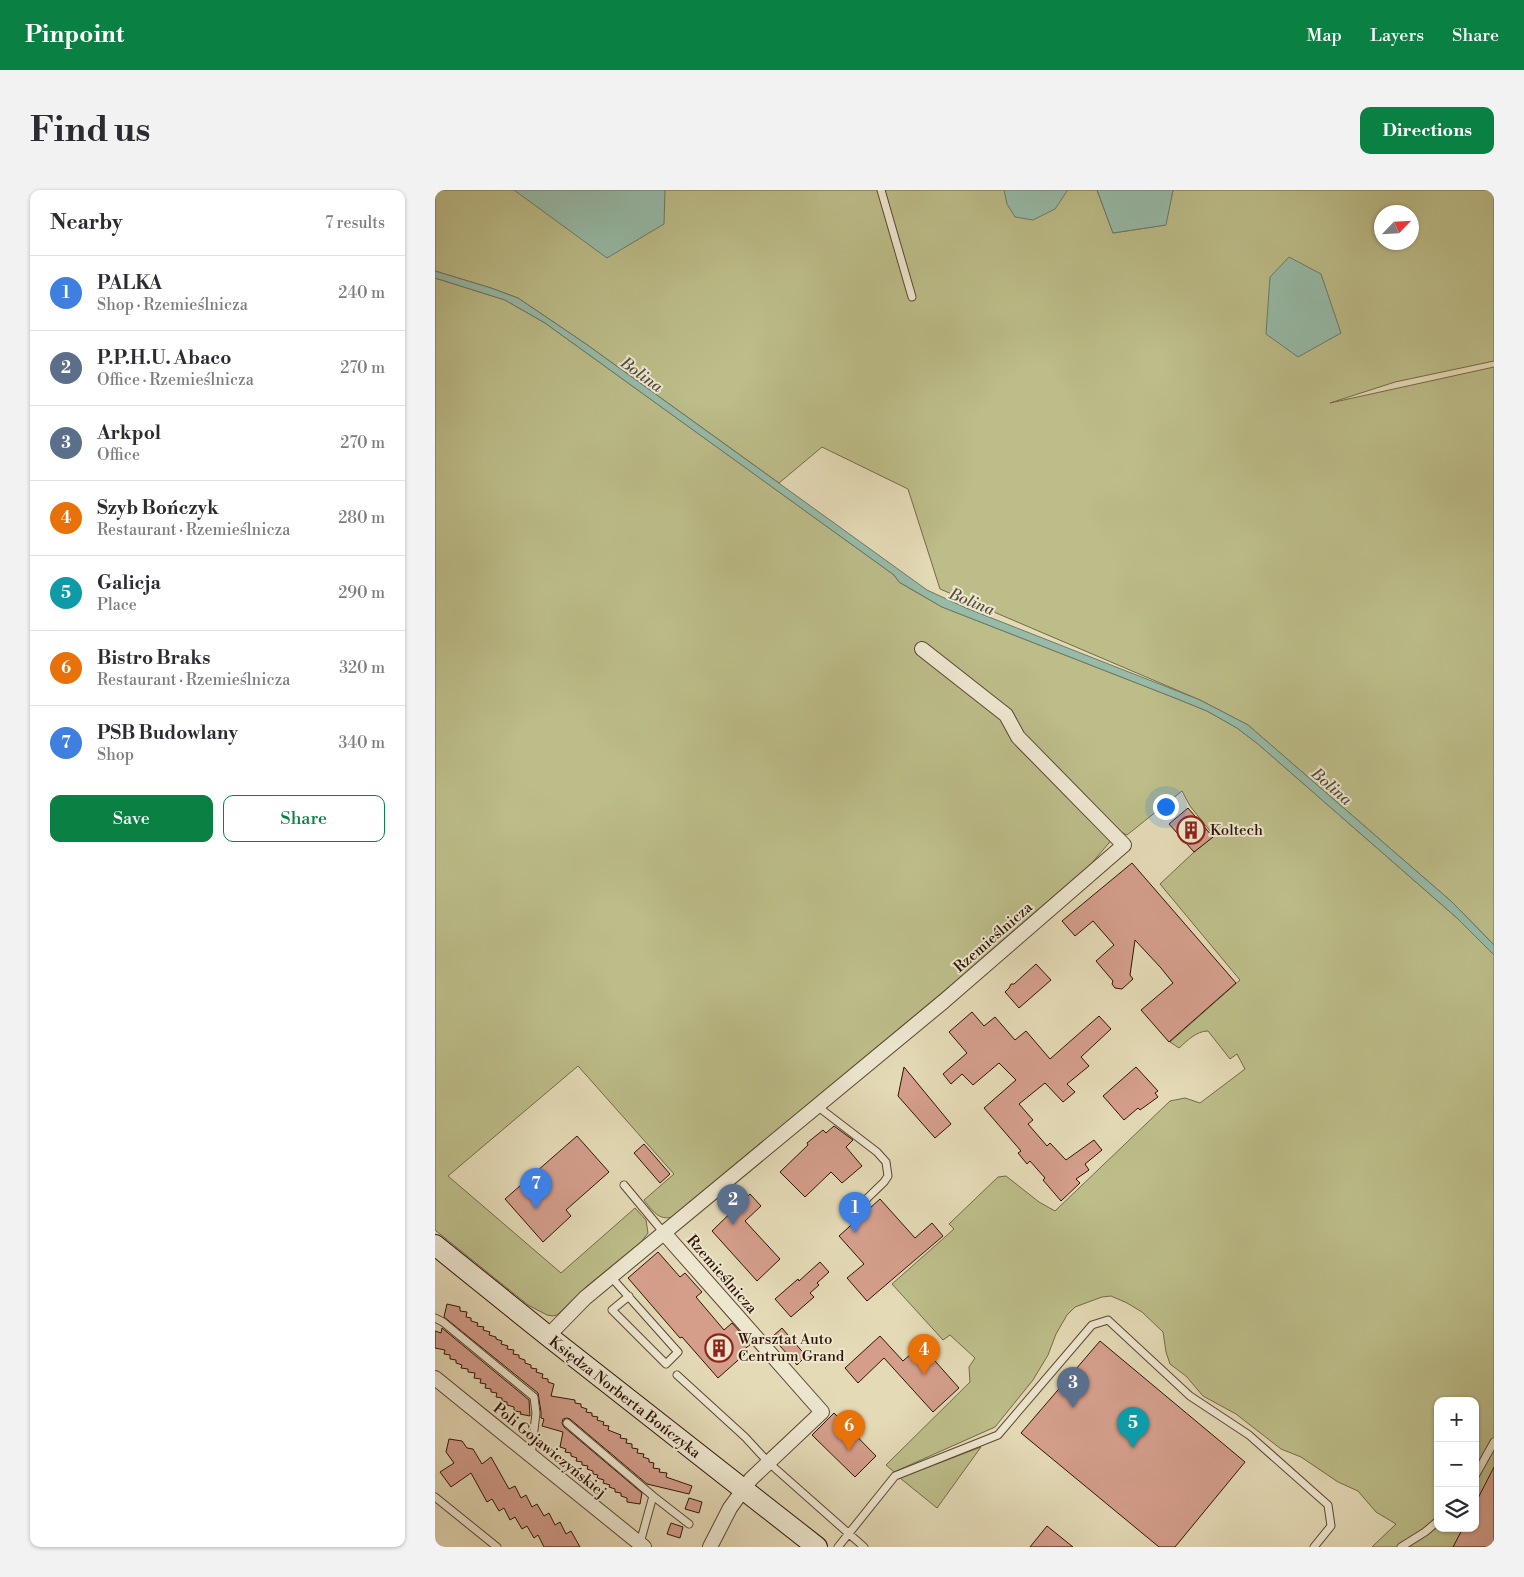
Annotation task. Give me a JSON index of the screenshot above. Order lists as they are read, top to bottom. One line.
{"streets":{"street":["Rzemieślnicza","Księdza Norberta Bończyka","Poli Gojawiczyńskiej"]},"crossings":[["Rzemieślnicza","Księdza Norberta Bończyka"]],"water":["Bolina"],"places":{"building":["Koltech","Warsztat Auto Centrum Grand"]},"north":"top right","page":{"header":"Pinpoint","nav":["Map","Layers","Share"],"buttons":["Directions",["Save","Share"]],"title":"Find us","heading":["Nearby","7 results"],"list":[{"mark":"1","name":"PALKA","note":"Shop · Rzemieślnicza","value":"240 m"},{"mark":"2","name":"P.P.H.U. Abaco","note":"Office · Rzemieślnicza","value":"270 m"},{"mark":"3","name":"Arkpol","note":"Office","value":"270 m"},{"mark":"4","name":"Szyb Bończyk","note":"Restaurant · Rzemieślnicza","value":"280 m"},{"mark":"5","name":"Galicja","note":"Place","value":"290 m"},{"mark":"6","name":"Bistro Braks","note":"Restaurant · Rzemieślnicza","value":"320 m"},{"mark":"7","name":"PSB Budowlany","note":"Shop","value":"340 m"}],"pins":["7","2","1","4","3","5","6"],"map_buttons":["+","−"]}}
